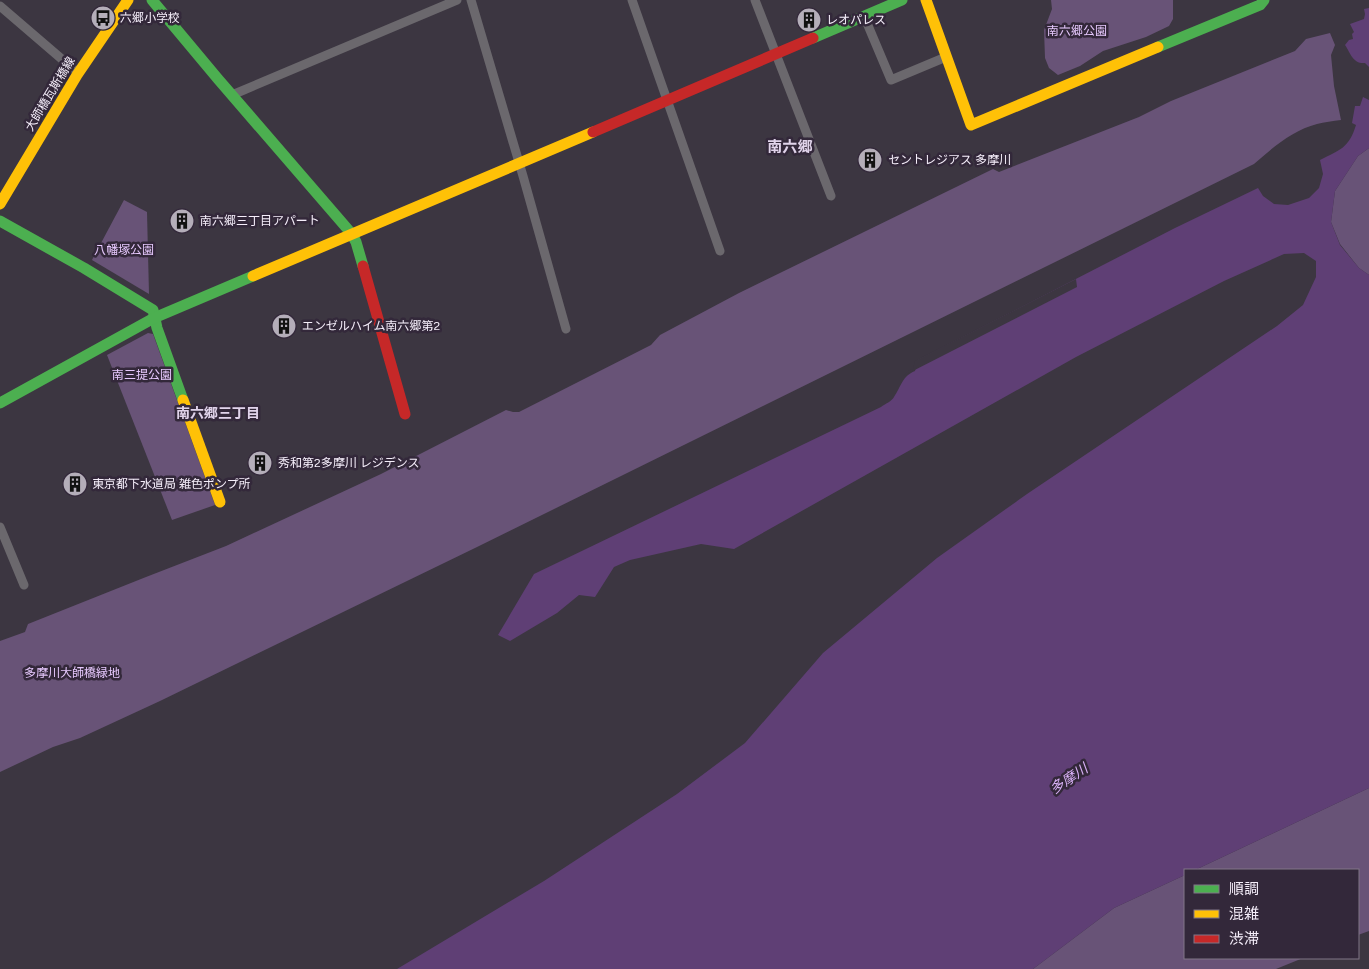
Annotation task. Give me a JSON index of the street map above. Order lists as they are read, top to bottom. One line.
{"streets":{"street":["大師橋瓦斯橋線"]},"districts":["南六郷","南六郷三丁目"],"water":["多摩川"],"parks":["南六郷公園","八幡塚公園","南三提公園","多摩川大師橋緑地"],"places":{"bus stop":["六郷小学校"],"building":["レオパレス","セントレジアス 多摩川","南六郷三丁目アパート","エンゼルハイム南六郷第2","秀和第2多摩川 レジデンス","東京都下水道局 雑色ポンプ所"]},"legend":["順調","混雑","渋滞"]}
